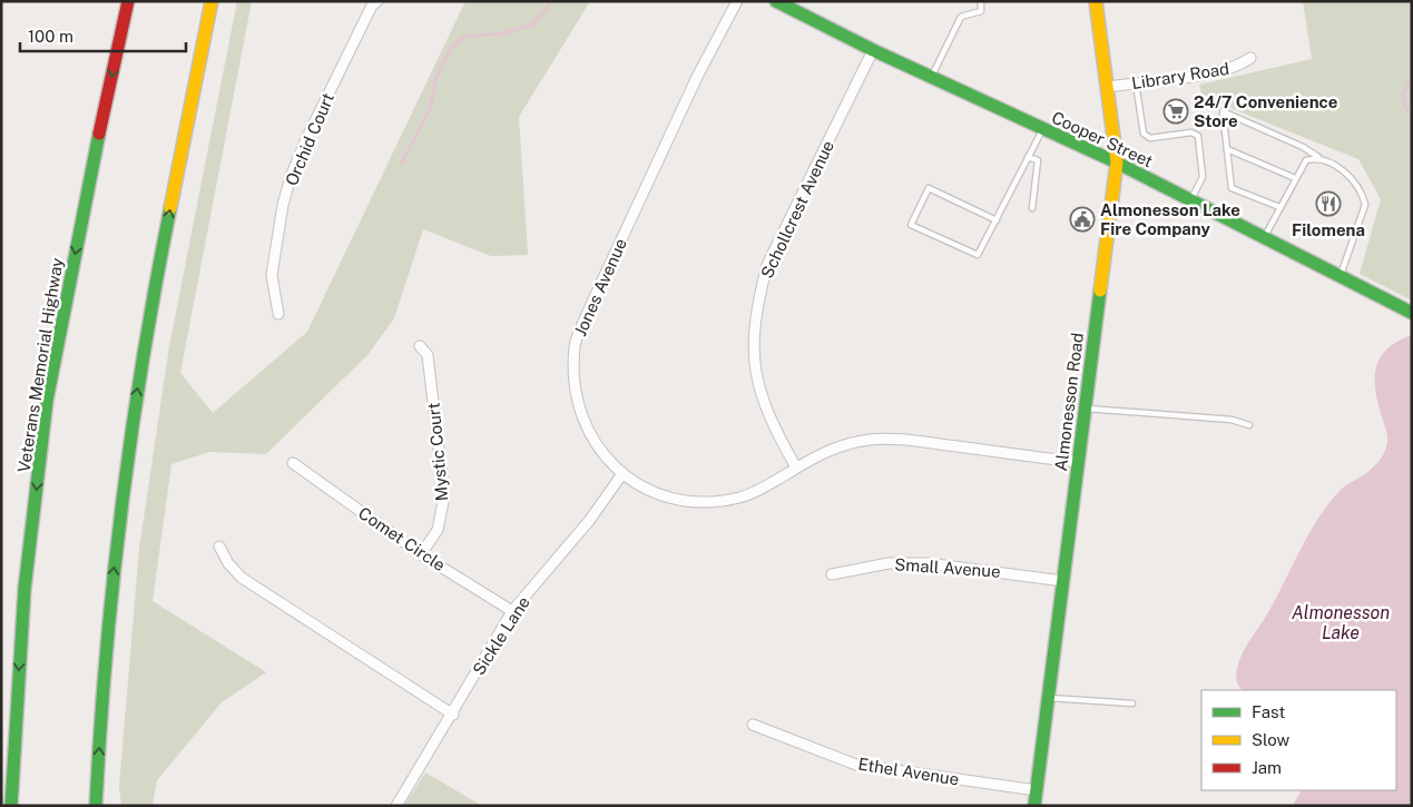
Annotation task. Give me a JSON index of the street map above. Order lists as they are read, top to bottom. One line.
{"streets":{"main road":["Cooper Street","Veterans Memorial Highway","Almonesson Road"],"street":["Library Road","Orchid Court","Schollcrest Avenue","Jones Avenue","Mystic Court","Comet Circle","Small Avenue","Sickle Lane","Ethel Avenue"]},"crossings":[["Library Road","Almonesson Road"],["Cooper Street","Schollcrest Avenue"],["Cooper Street","Almonesson Road"],["Schollcrest Avenue","Jones Avenue"],["Jones Avenue","Almonesson Road"],["Jones Avenue","Sickle Lane"],["Almonesson Road","Small Avenue"],["Almonesson Road","Ethel Avenue"],["Mystic Court","Comet Circle"],["Comet Circle","Sickle Lane"]],"water":["Almonesson Lake"],"places":{"supermarket":["24/7 Convenience Store"],"restaurant":["Filomena"],"public building":["Almonesson Lake Fire Company"]},"legend":["Fast","Slow","Jam"],"scale_bar":"100 m"}
